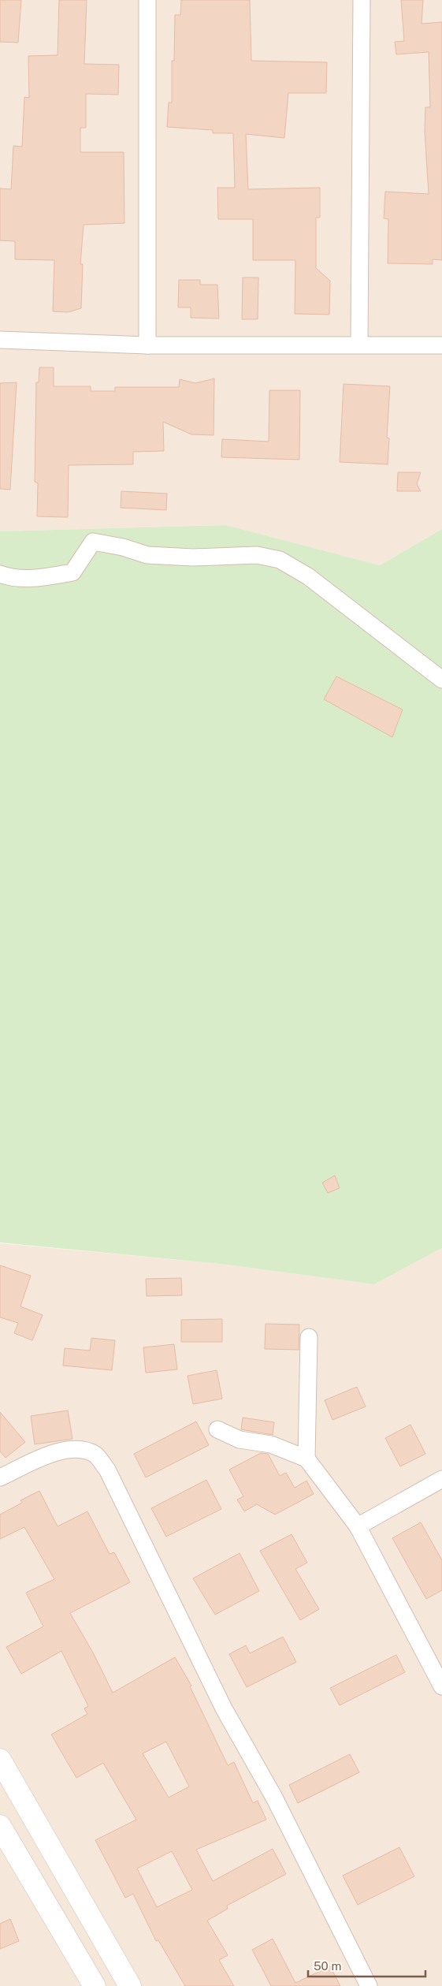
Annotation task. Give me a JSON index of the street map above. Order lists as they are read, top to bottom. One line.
{"scale_bar":"50 m"}
